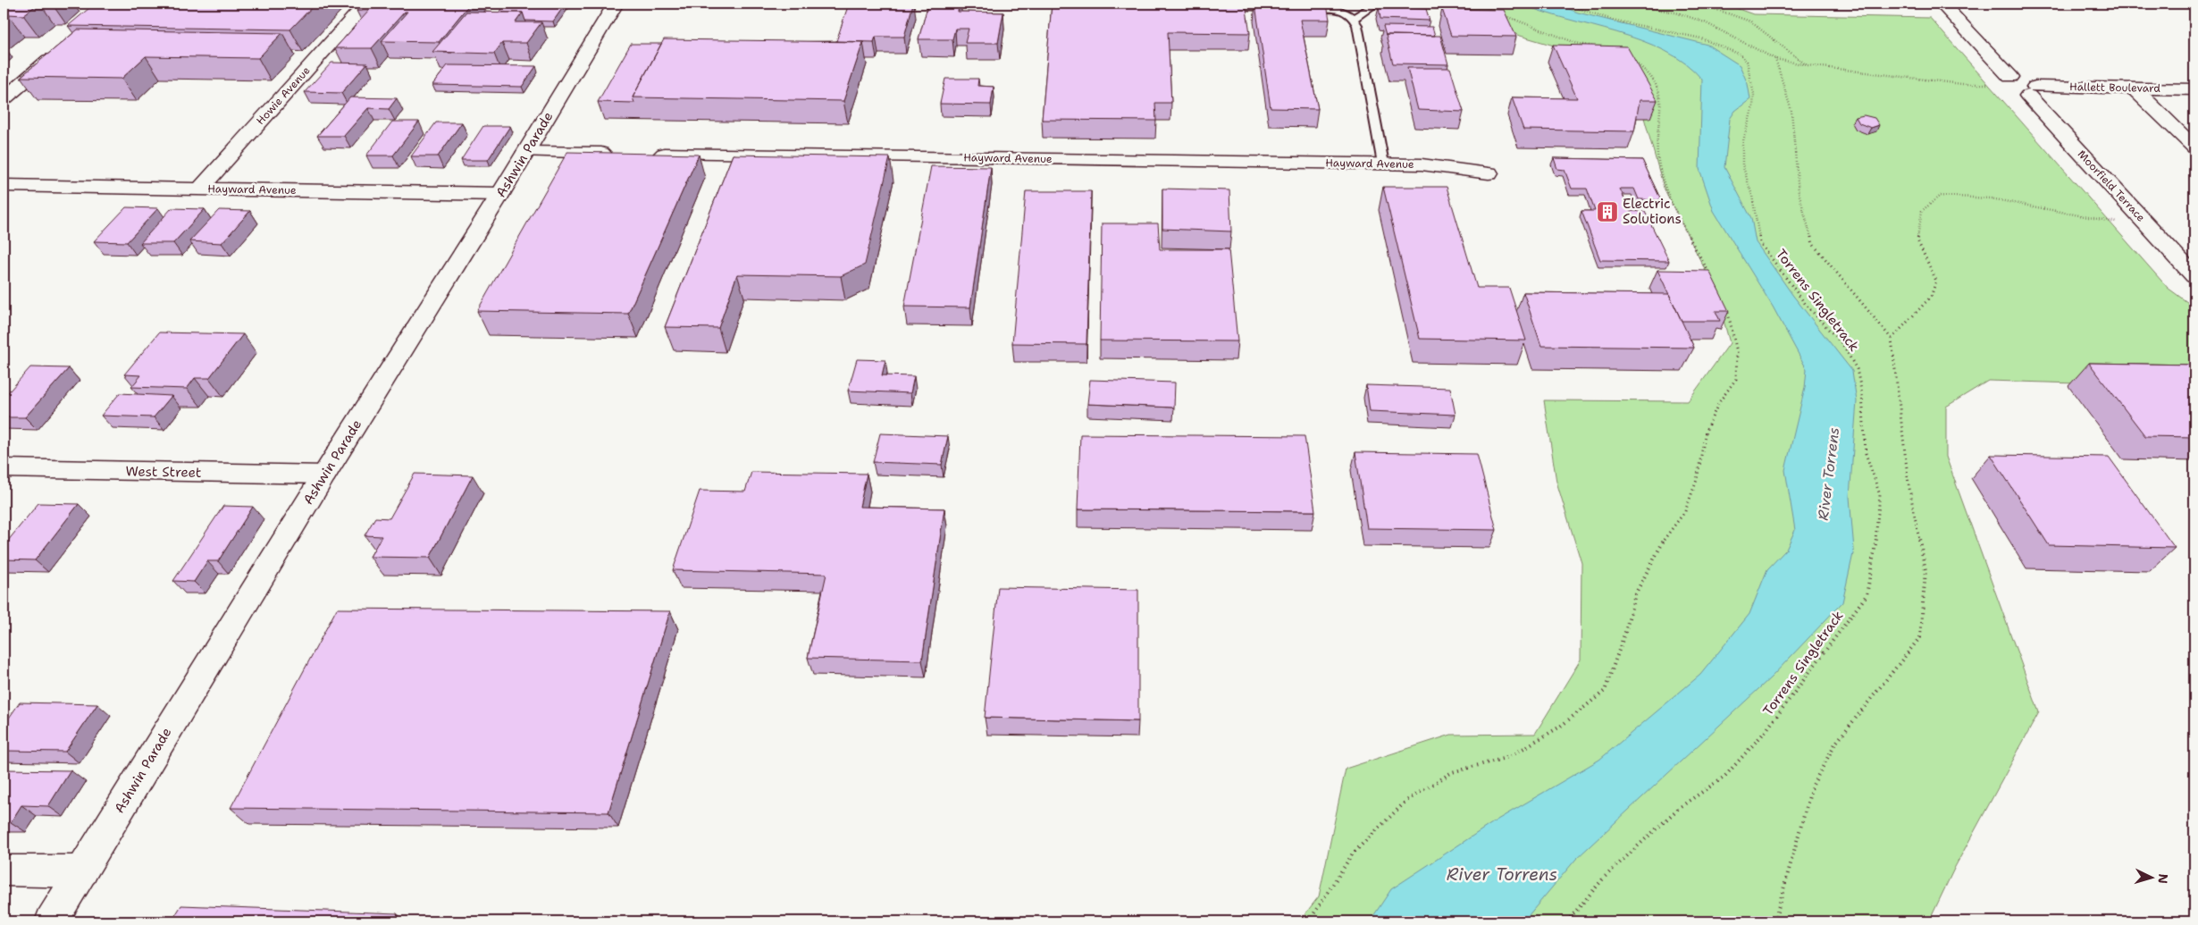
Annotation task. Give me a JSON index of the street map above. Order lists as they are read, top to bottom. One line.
{"streets":{"street":["Hallett Boulevard","Howie Avenue","Ashwin Parade","Hayward Avenue","Moorfield Terrace","West Street"],"path":["Torrens Singletrack"]},"crossings":[["Hallett Boulevard","Moorfield Terrace"],["Howie Avenue","Hayward Avenue"],["Ashwin Parade","Hayward Avenue"],["Ashwin Parade","West Street"]],"water":["River Torrens"],"places":{"building":["Electric Solutions"]},"north":"right"}
